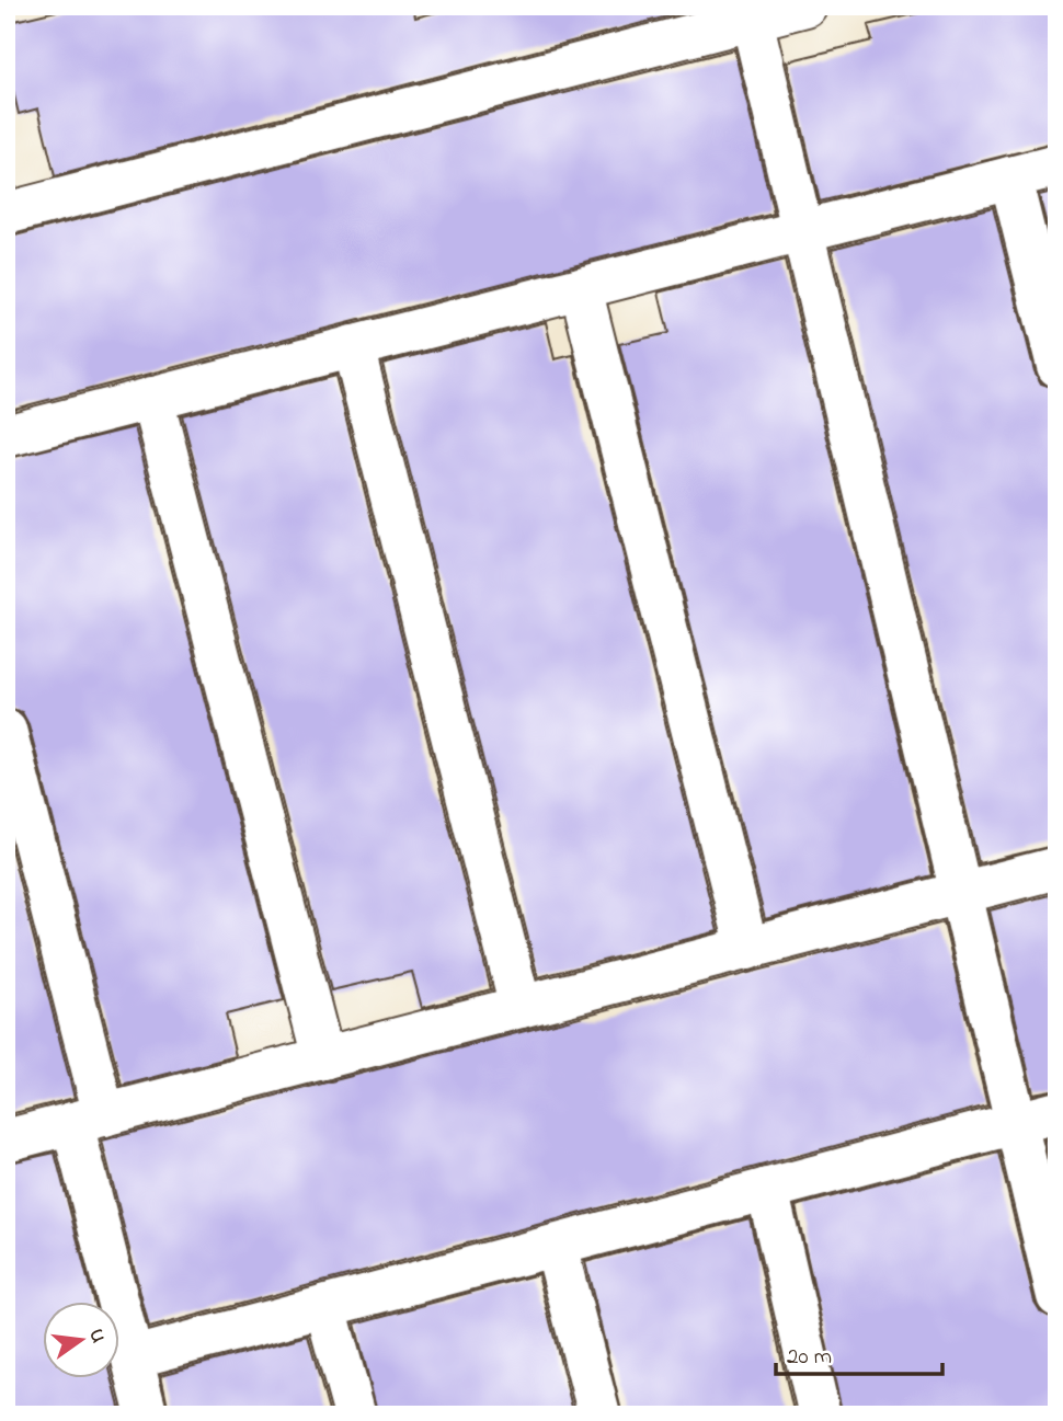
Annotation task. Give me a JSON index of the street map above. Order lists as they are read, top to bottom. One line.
{"scale_bar":"20 m","north":"right"}
